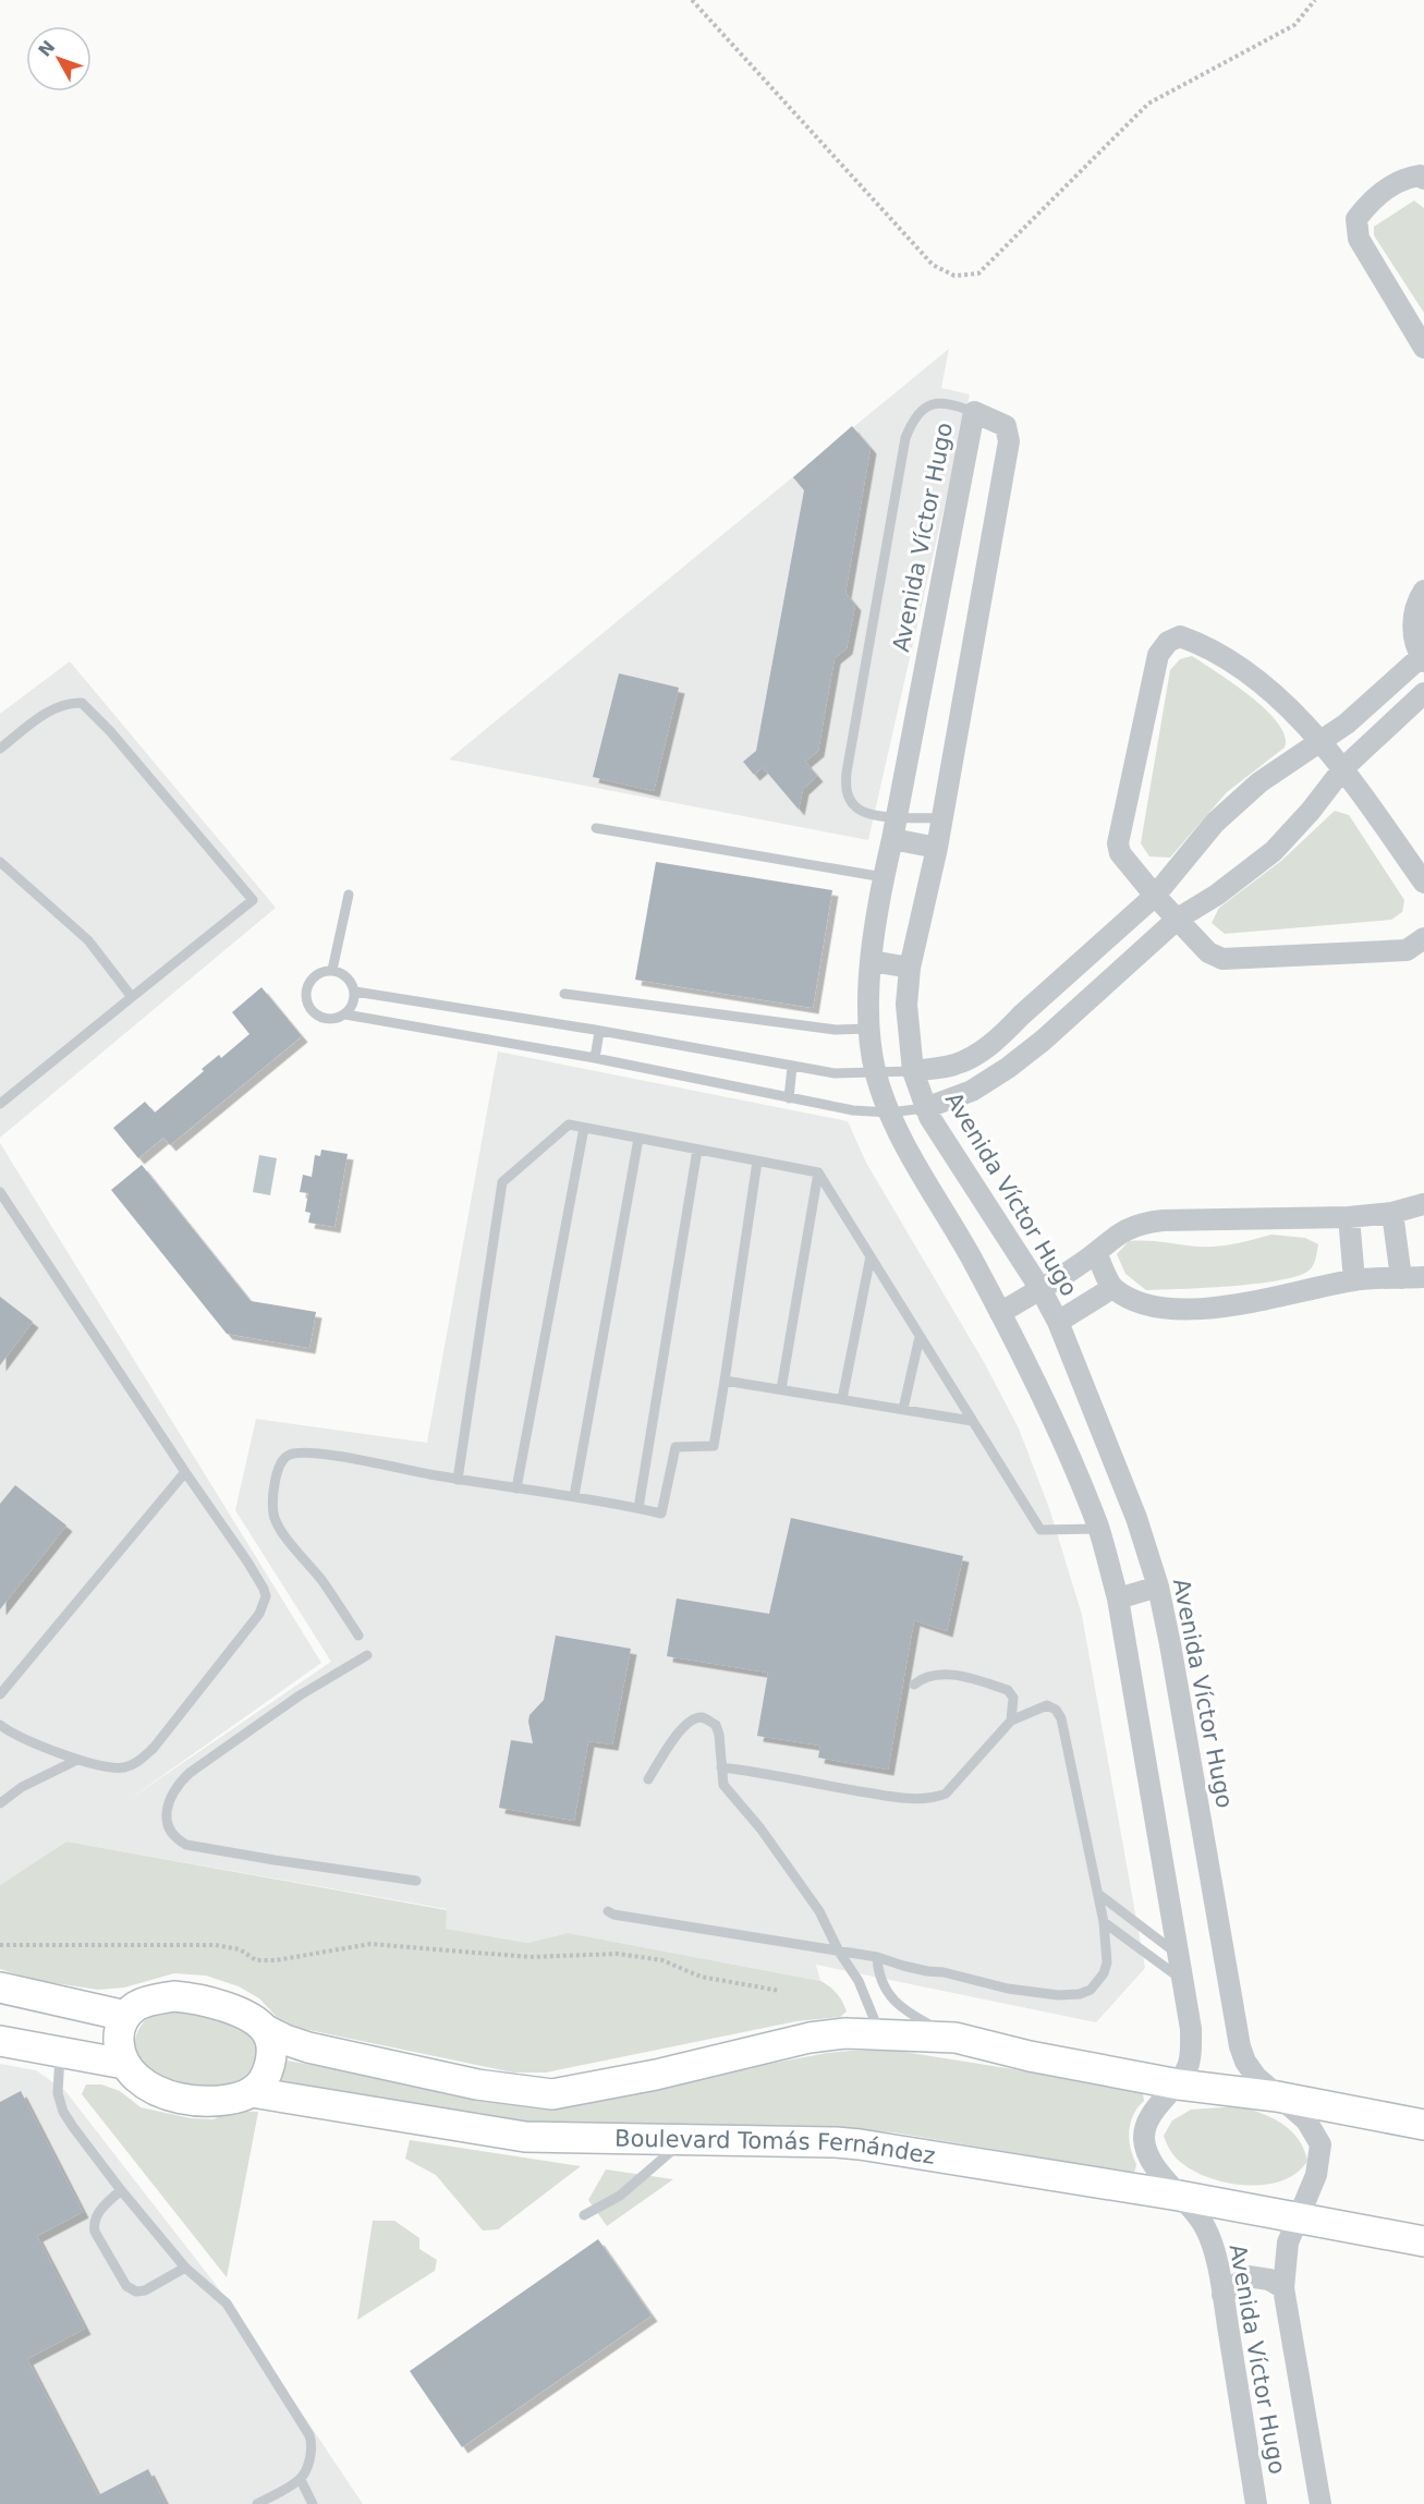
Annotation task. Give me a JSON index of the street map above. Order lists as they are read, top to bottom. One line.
{"streets":{"main road":["Boulevard Tomás Fernández"],"street":["Avenida Víctor Hugo"]},"crossings":[["Avenida Víctor Hugo","Boulevard Tomás Fernández"]],"north":"top left"}
